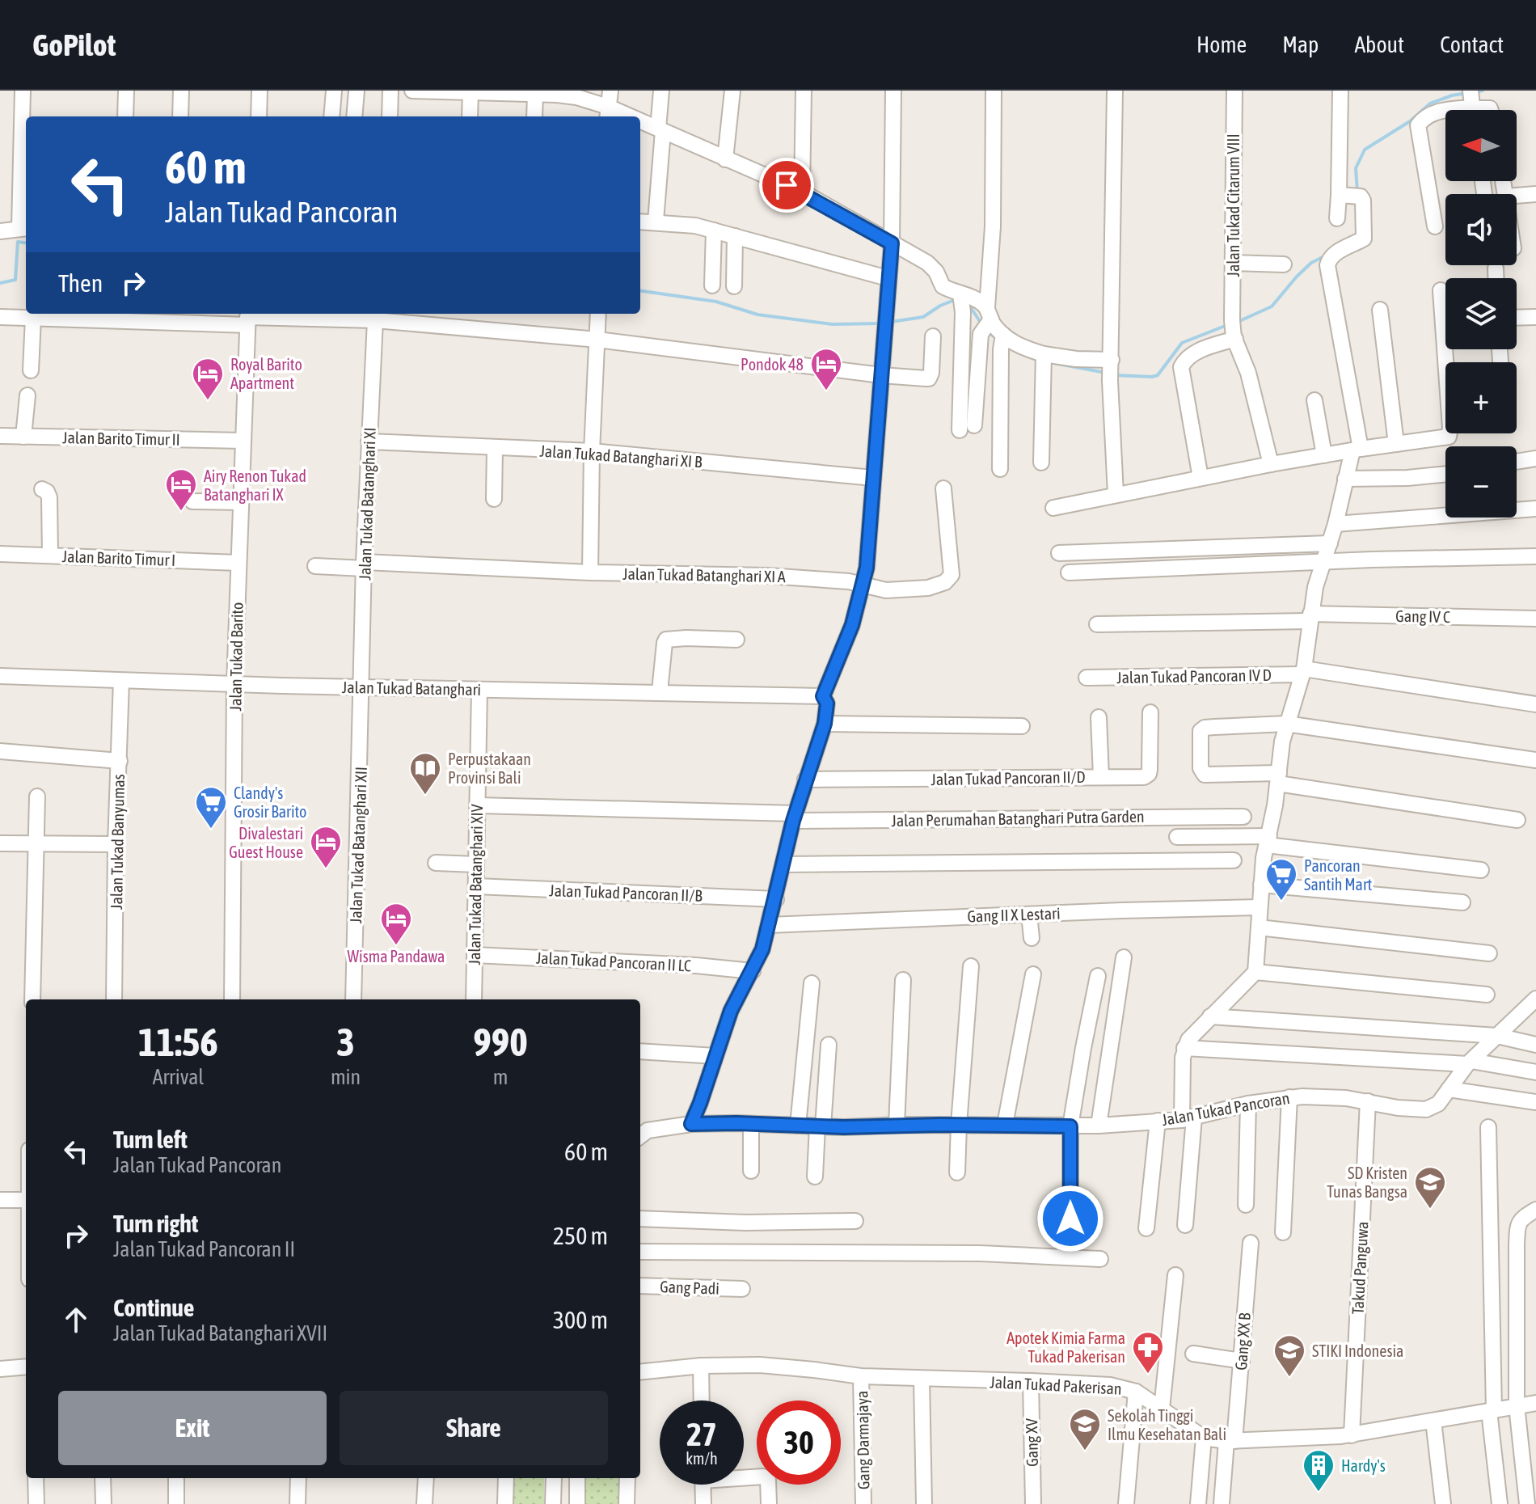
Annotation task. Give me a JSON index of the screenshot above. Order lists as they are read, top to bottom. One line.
{"streets":{"street":["Jalan Tukad Citarum VIII","Jalan Barito Timur II","Jalan Tukad Batanghari XI B","Jalan Tukad Batanghari XI","Jalan Barito Timur I","Jalan Tukad Batanghari XI A","Gang IV C","Jalan Tukad Barito","Jalan Tukad Pancoran IV D","Jalan Tukad Batanghari","Jalan Tukad Pancoran II/D","Jalan Perumahan Batanghari Putra Garden","Jalan Tukad Banyumas","Jalan Tukad Batanghari XII","Jalan Tukad Batanghari XIV","Jalan Tukad Pancoran II/B","Gang II X Lestari","Jalan Tukad Pancoran II LC","Jalan Tukad Pancoran","Takud Panguwa","Gang Padi","Gang XX B","Jalan Tukad Pakerisan","Gang Darmajaya","Gang XV"]},"crossings":[["Jalan Barito Timur II","Jalan Tukad Barito"],["Jalan Tukad Batanghari XI B","Jalan Tukad Batanghari XI"],["Jalan Tukad Batanghari XI","Jalan Tukad Batanghari XI A"],["Jalan Tukad Batanghari XI","Jalan Tukad Batanghari"],["Jalan Tukad Batanghari XI","Jalan Tukad Batanghari XII"],["Jalan Barito Timur I","Jalan Tukad Barito"],["Jalan Tukad Barito","Jalan Tukad Batanghari"],["Jalan Tukad Batanghari","Jalan Tukad Banyumas"],["Jalan Tukad Batanghari","Jalan Tukad Batanghari XII"],["Jalan Tukad Batanghari","Jalan Tukad Batanghari XIV"],["Jalan Tukad Batanghari XIV","Jalan Tukad Pancoran II/B"],["Jalan Tukad Batanghari XIV","Jalan Tukad Pancoran II LC"],["Jalan Tukad Pancoran","Takud Panguwa"],["Takud Panguwa","Jalan Tukad Pakerisan"],["Gang XX B","Jalan Tukad Pakerisan"],["Jalan Tukad Pakerisan","Gang Darmajaya"],["Jalan Tukad Pakerisan","Gang XV"]],"places":{"hotel":["Pondok 48","Royal Barito Apartment","Airy Renon Tukad Batanghari IX","Divalestari Guest House","Wisma Pandawa"],"library":["Perpustakaan Provinsi Bali"],"supermarket":["Clandy's Grosir Barito","Pancoran Santih Mart"],"school or university":["SD Kristen Tunas Bangsa","STIKI Indonesia","Sekolah Tinggi Ilmu Kesehatan Bali"],"pharmacy":["Apotek Kimia Farma Tukad Pakerisan"],"building":["Hardy's"]},"north":"left","page":{"header":"GoPilot","nav":["Home","Map","About","Contact"],"map_buttons":["+","−"],"turn":["60 m","Jalan Tukad Pancoran"],"then":"Then","eta":["11:56","Arrival","3","min","990","m"],"list":[{"name":"Turn left","note":"Jalan Tukad Pancoran","value":"60 m"},{"name":"Turn right","note":"Jalan Tukad Pancoran II","value":"250 m"},{"name":"Continue","note":"Jalan Tukad Batanghari XVII","value":"300 m"}],"buttons":["Exit","Share"],"speed":"27 km/h","limit":"30"}}
